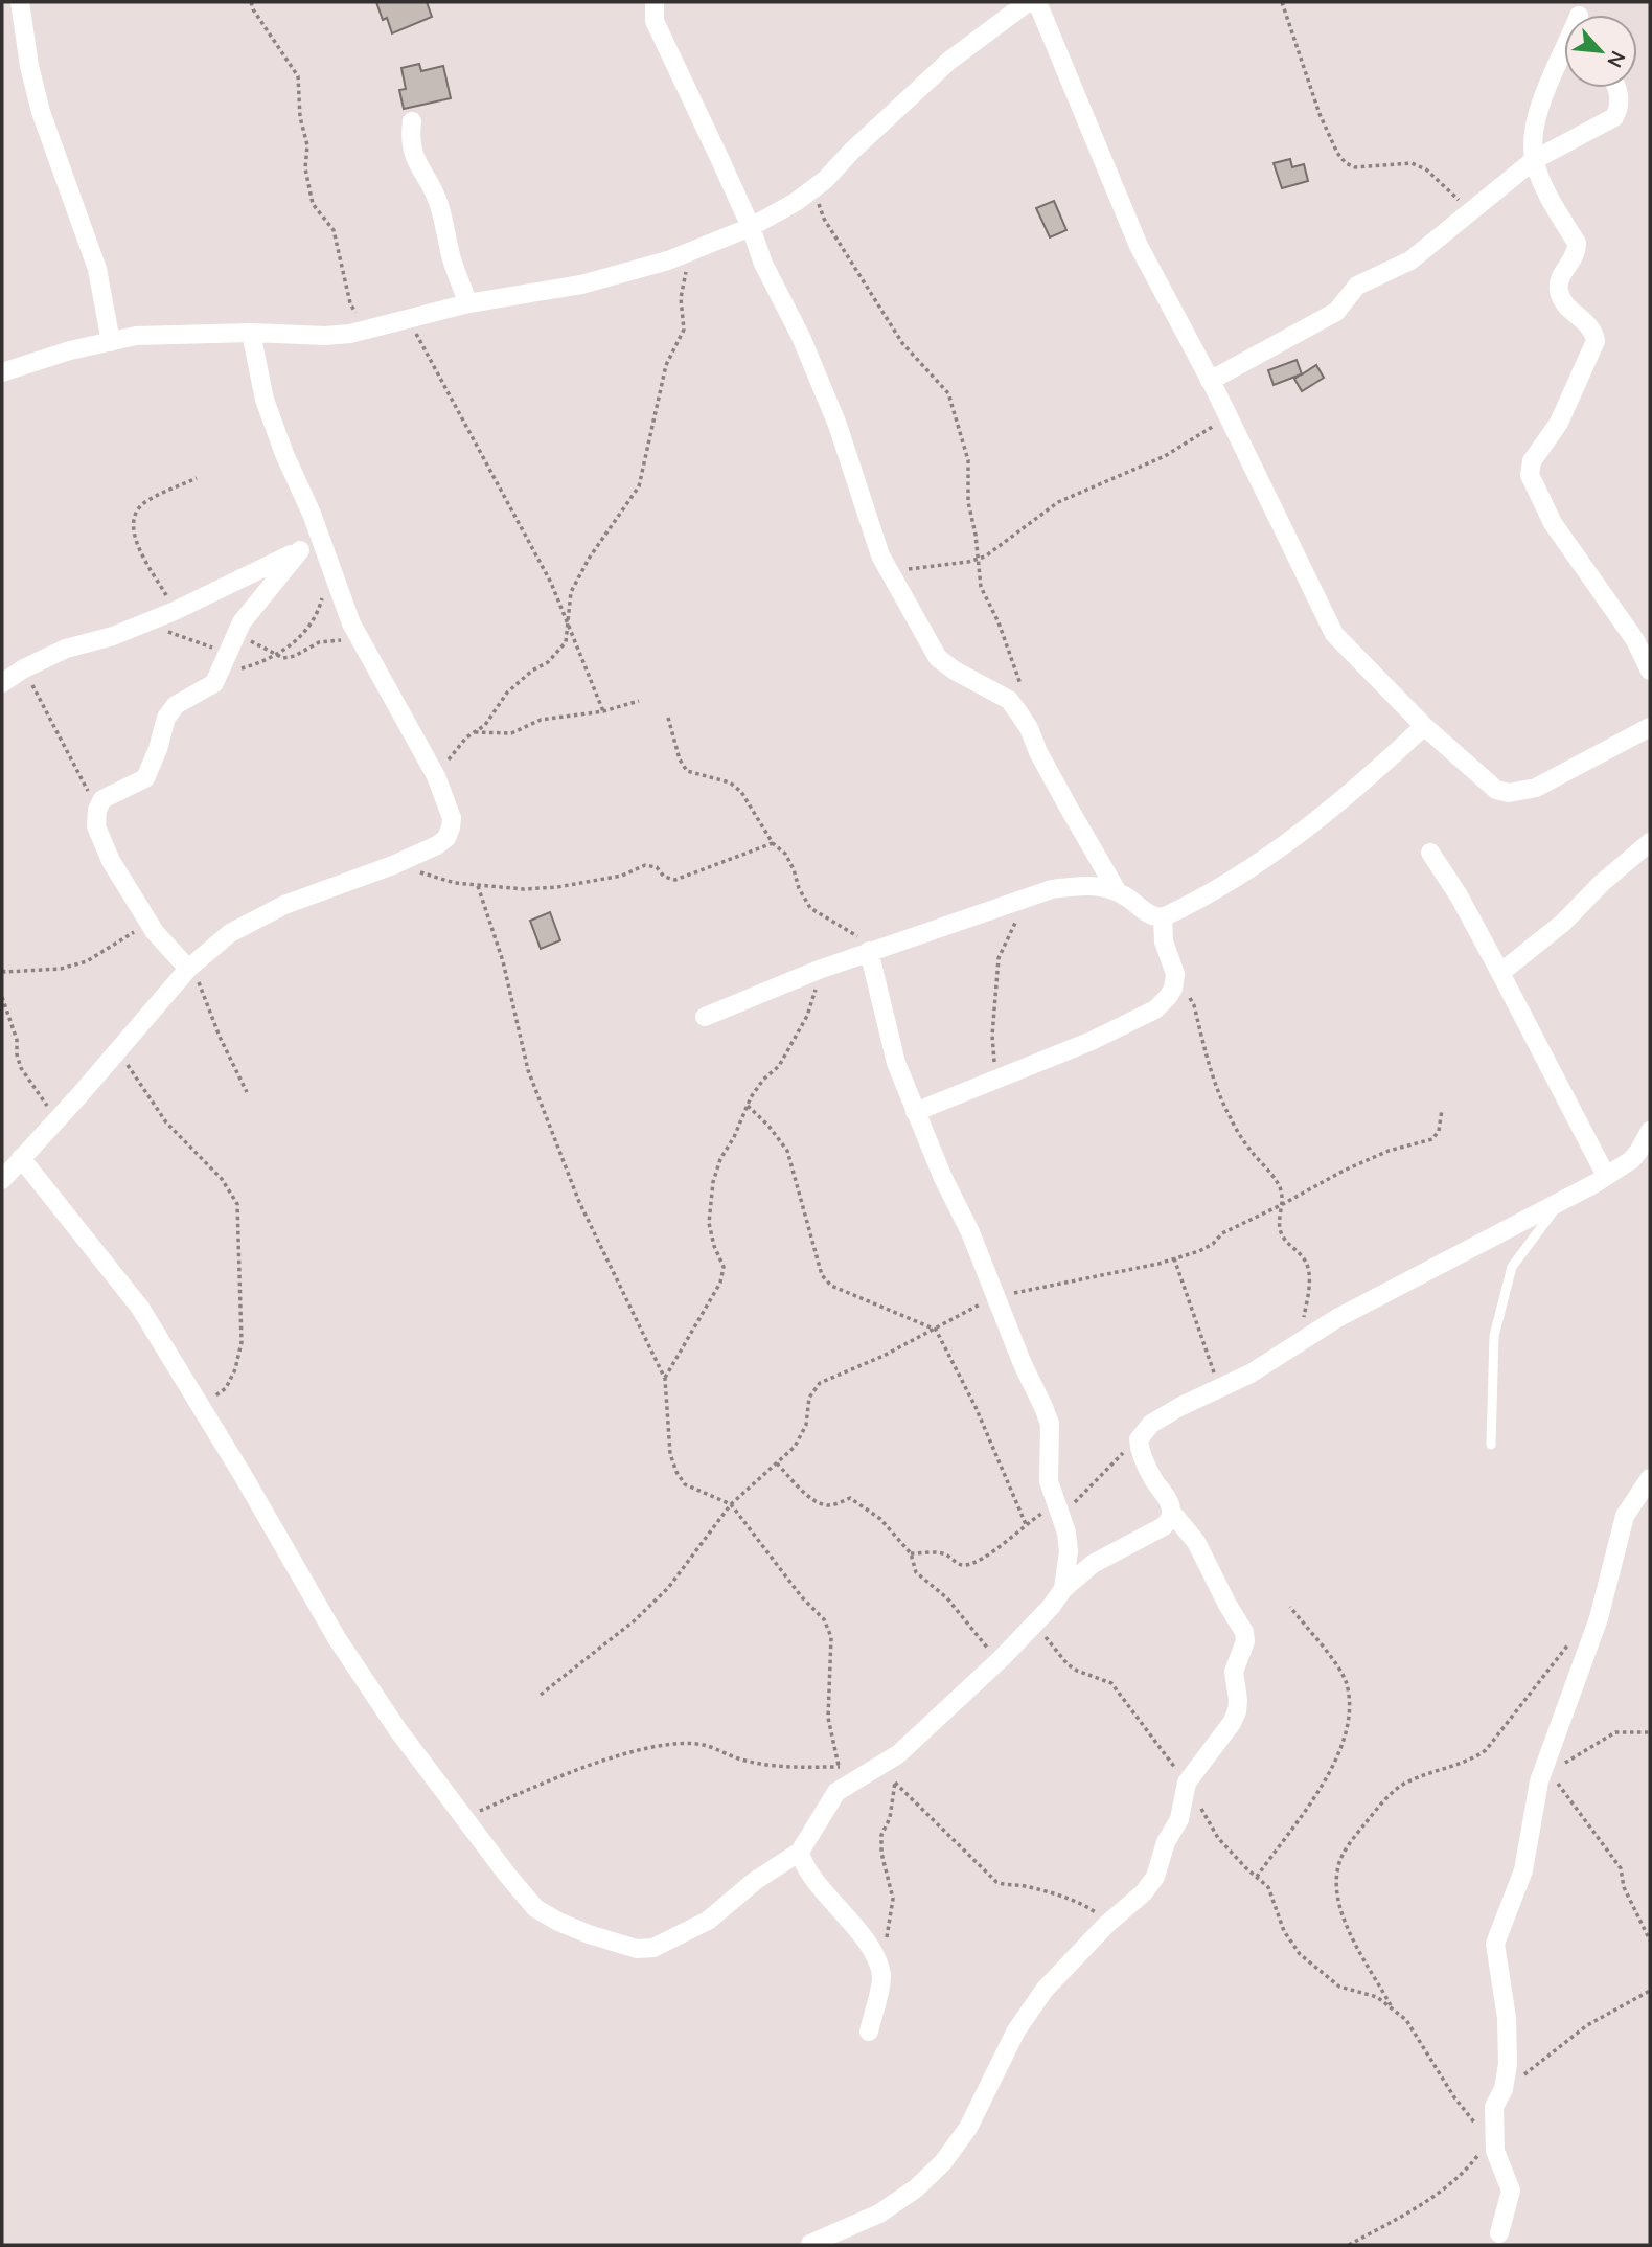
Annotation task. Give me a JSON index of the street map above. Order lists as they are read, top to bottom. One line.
{"north":"bottom right"}
